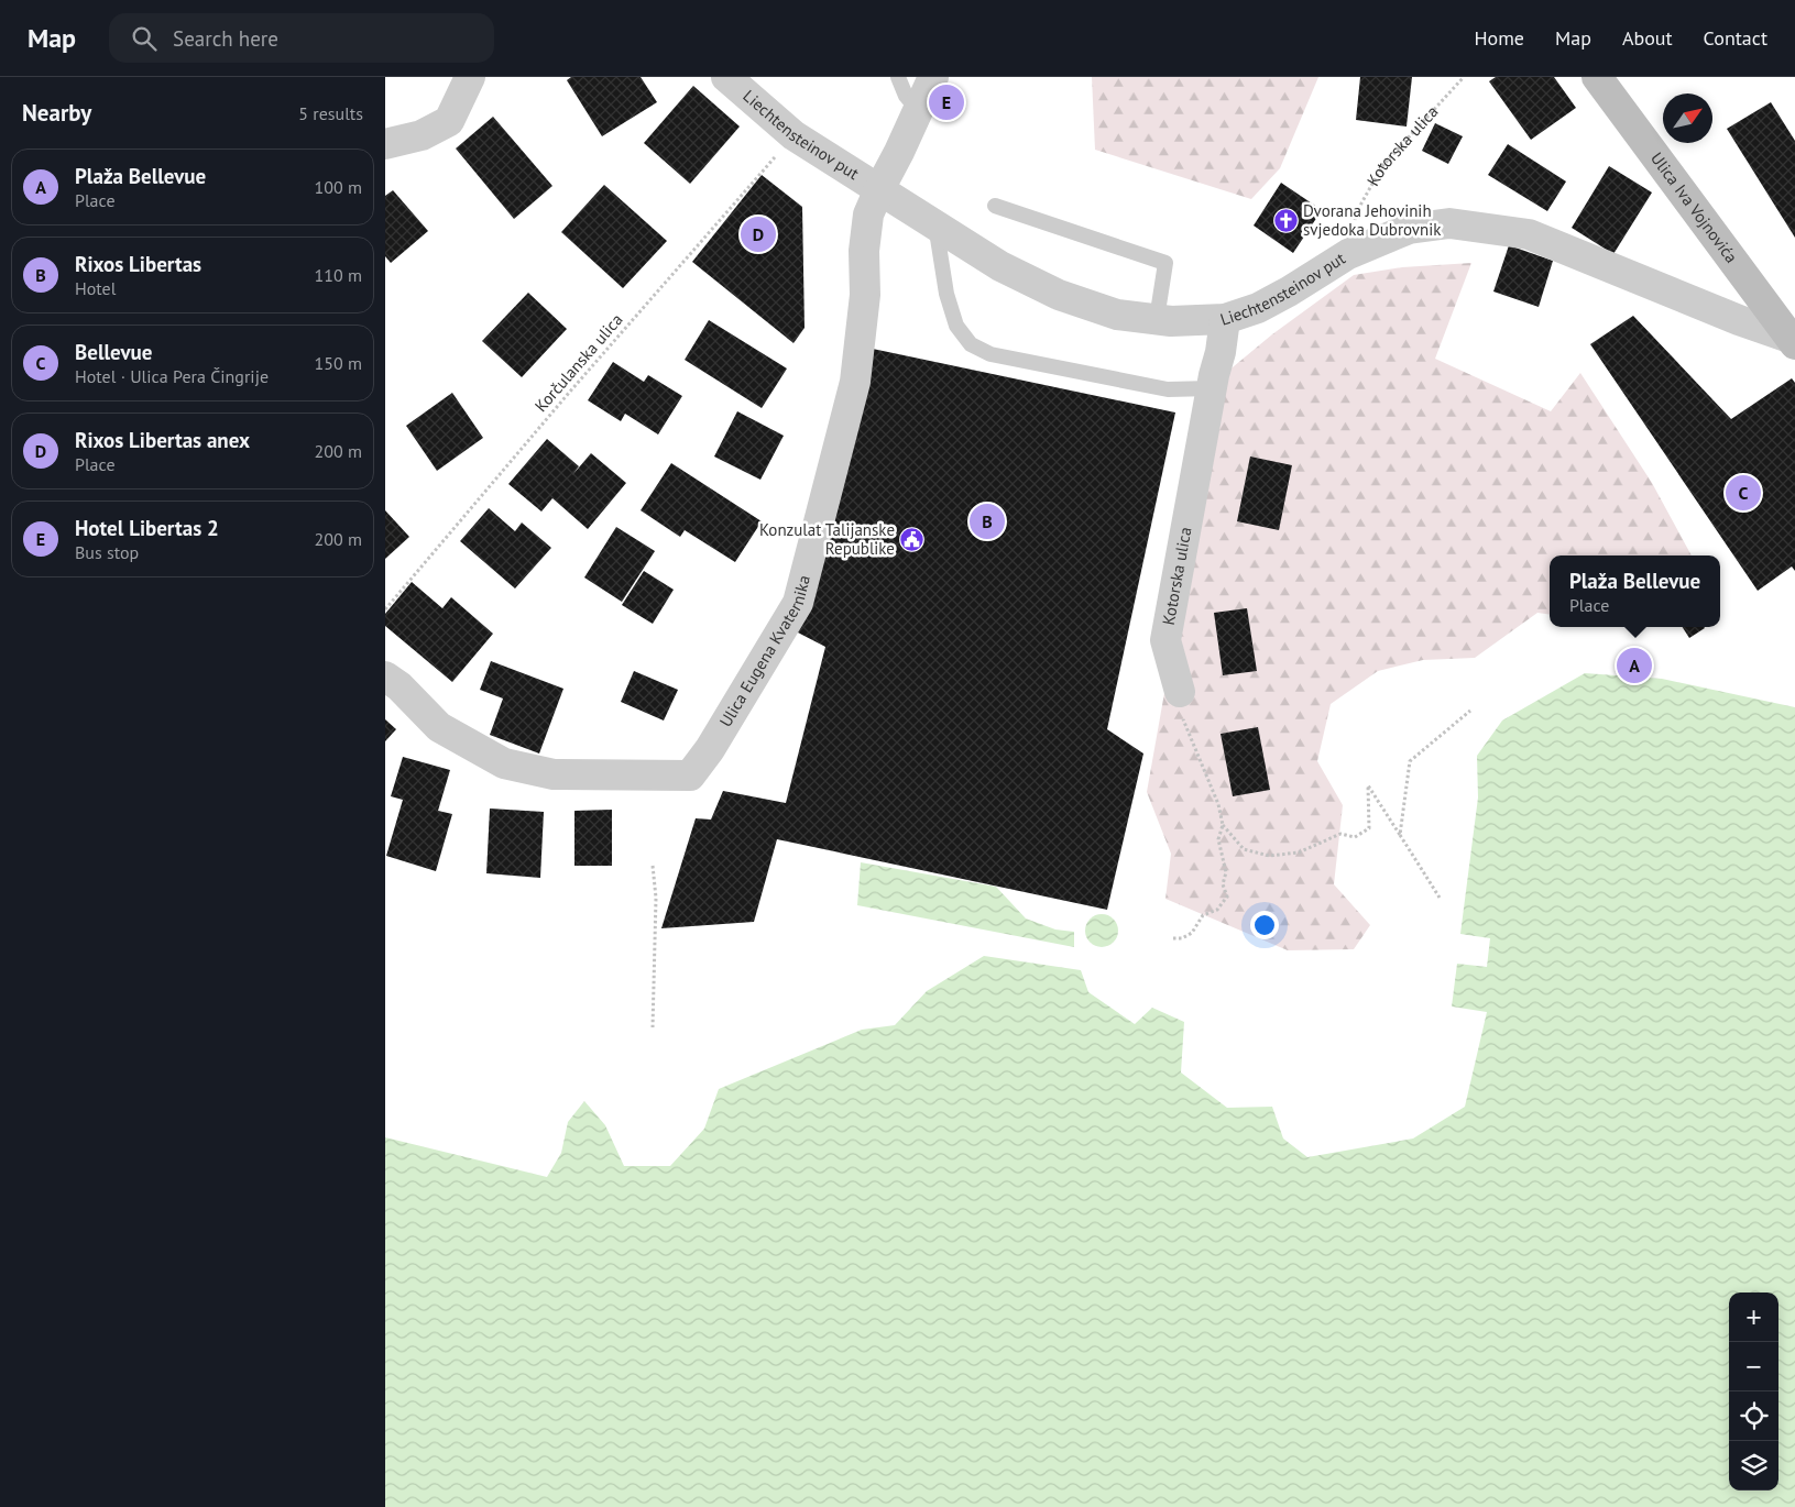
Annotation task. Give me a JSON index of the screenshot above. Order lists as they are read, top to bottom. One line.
{"streets":{"main road":["Ulica Iva Vojnovića"],"street":["Liechtensteinov put","Kotorska ulica","Ulica Eugena Kvaternika"],"path":["Korčulanska ulica"]},"crossings":[["Liechtensteinov put","Kotorska ulica"],["Liechtensteinov put","Ulica Iva Vojnovića"],["Liechtensteinov put","Korčulanska ulica"],["Liechtensteinov put","Ulica Eugena Kvaternika"]],"places":{"church":["Dvorana Jehovinih svjedoka Dubrovnik"],"public building":["Konzulat Talijanske Republike"]},"north":"top right","page":{"header":"Map","search":"Search here","nav":["Home","Map","About","Contact"],"heading":["Nearby","5 results"],"pins":["E","D","C","B","A"],"list":[{"mark":"A","name":"Plaža Bellevue","note":"Place","value":"100 m"},{"mark":"B","name":"Rixos Libertas","note":"Hotel","value":"110 m"},{"mark":"C","name":"Bellevue","note":"Hotel · Ulica Pera Čingrije","value":"150 m"},{"mark":"D","name":"Rixos Libertas anex","note":"Place","value":"200 m"},{"mark":"E","name":"Hotel Libertas 2","note":"Bus stop","value":"200 m"}],"popup":["Plaža Bellevue","Place"],"map_buttons":["+","−"]}}
